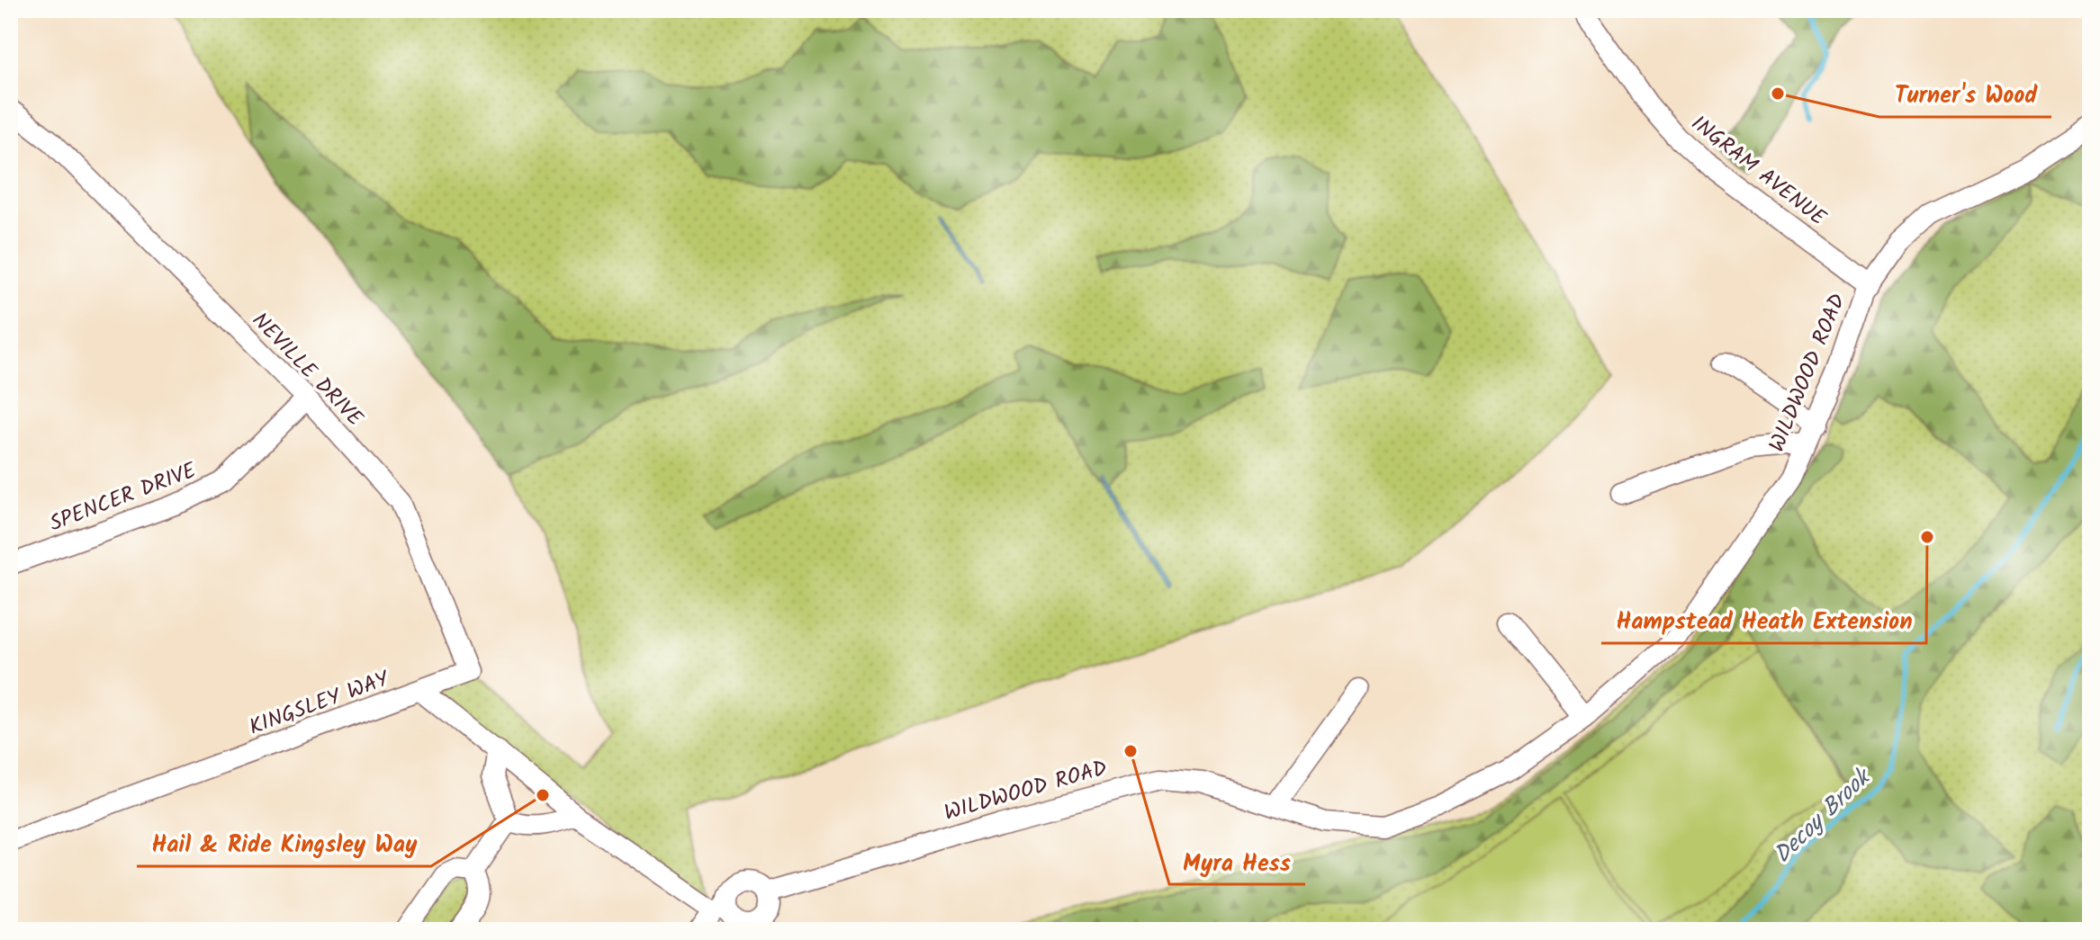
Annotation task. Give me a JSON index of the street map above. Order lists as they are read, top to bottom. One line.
{"streets":{"street":["INGRAM AVENUE","NEVILLE DRIVE","WILDWOOD ROAD","SPENCER DRIVE","KINGSLEY WAY"]},"crossings":[["INGRAM AVENUE","WILDWOOD ROAD"],["NEVILLE DRIVE","SPENCER DRIVE"],["NEVILLE DRIVE","KINGSLEY WAY"],["WILDWOOD ROAD","KINGSLEY WAY"]],"water":["Decoy Brook"],"places":["Turner's Wood","Hampstead Heath Extension","Myra Hess","Hail & Ride Kingsley Way"]}
